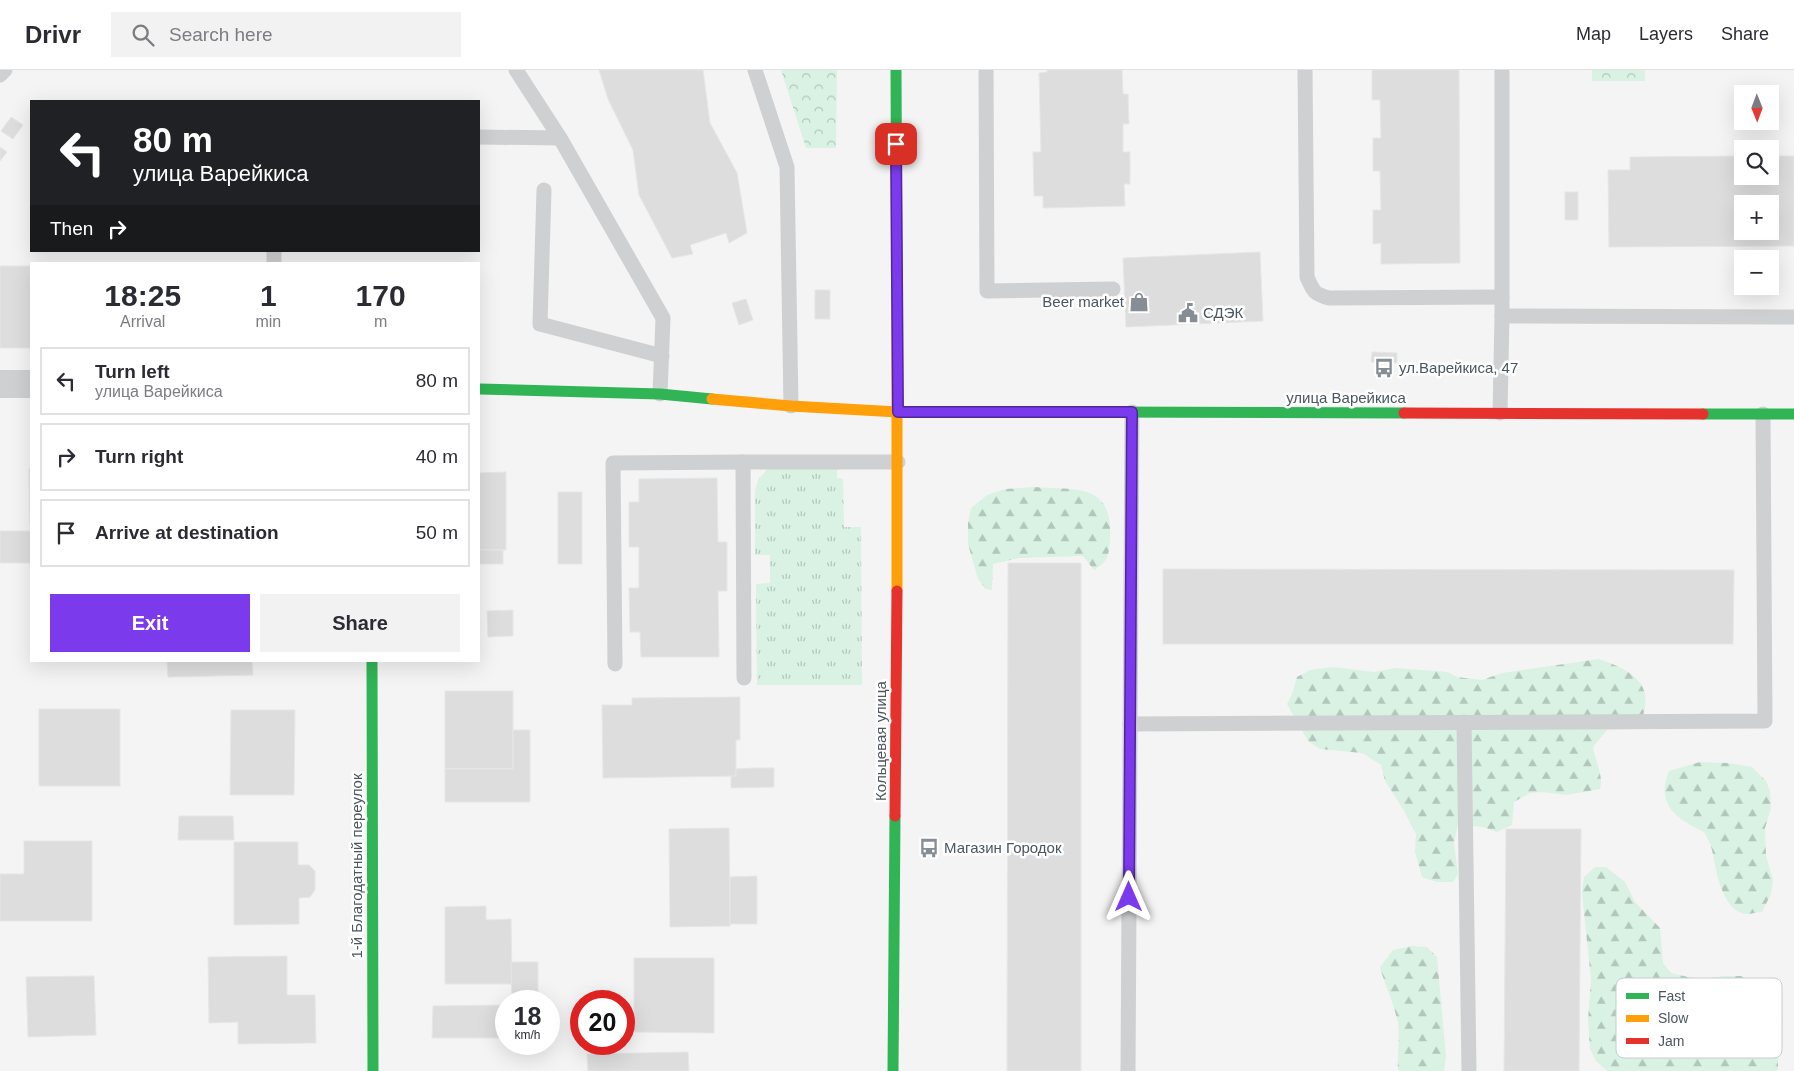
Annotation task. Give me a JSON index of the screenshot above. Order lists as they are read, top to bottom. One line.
{"streets":{"street":["улица Варейкиса","Кольцевая улица","1-й Благодатный переулок"]},"crossings":[["улица Варейкиса","Кольцевая улица"]],"places":{"shop":["Beer market"],"public building":["СДЭК"],"bus stop":["ул.Варейкиса, 47","Магазин Городок"]},"legend":["Fast","Slow","Jam"],"north":"bottom","page":{"header":"Drivr","search":"Search here","nav":["Map","Layers","Share"],"map_buttons":["+","−"],"turn":["80 m","улица Варейкиса"],"then":"Then","eta":["18:25","Arrival","1","min","170","m"],"list":[{"name":"Turn left","note":"улица Варейкиса","value":"80 m"},{"name":"Turn right","value":"40 m"},{"name":"Arrive at destination","value":"50 m"}],"buttons":["Exit","Share"],"speed":"18 km/h","limit":"20"}}
